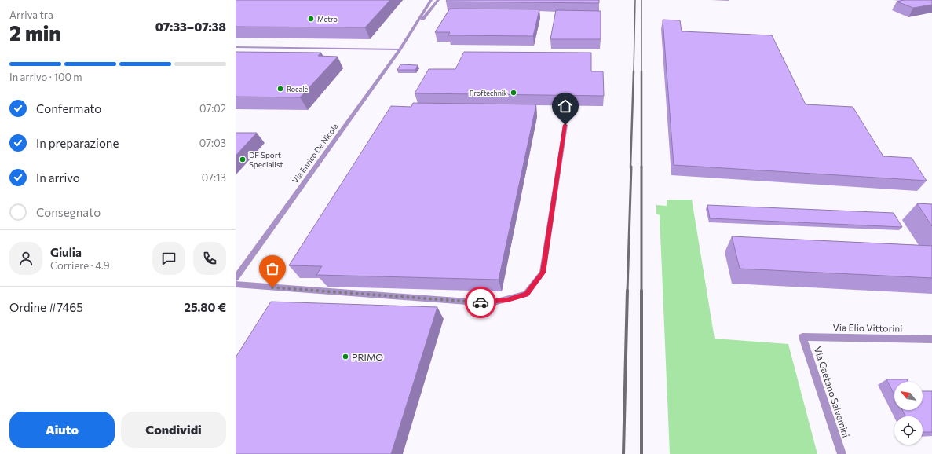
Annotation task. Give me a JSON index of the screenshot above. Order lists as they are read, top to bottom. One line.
{"streets":{"street":["Via Enrico De Nicola","Via Elio Vittorini","Via Gaetano Salvemini"]},"crossings":[["Via Elio Vittorini","Via Gaetano Salvemini"]],"places":["Metro","Rocalè","Proftechnik","DF Sport Specialist","PRIMO"],"north":"top left","page":{"heading":["2 min","Arriva tra","07:33–07:38"],"panel":["Giulia","Corriere · 4.9","Ordine #7465","25.80 €"],"bar":"In arrivo · 100 m","list":[["Confermato","07:02"],["In preparazione","07:03"],["In arrivo","07:13"],"Consegnato"],"buttons":["Aiuto","Condividi"]}}
